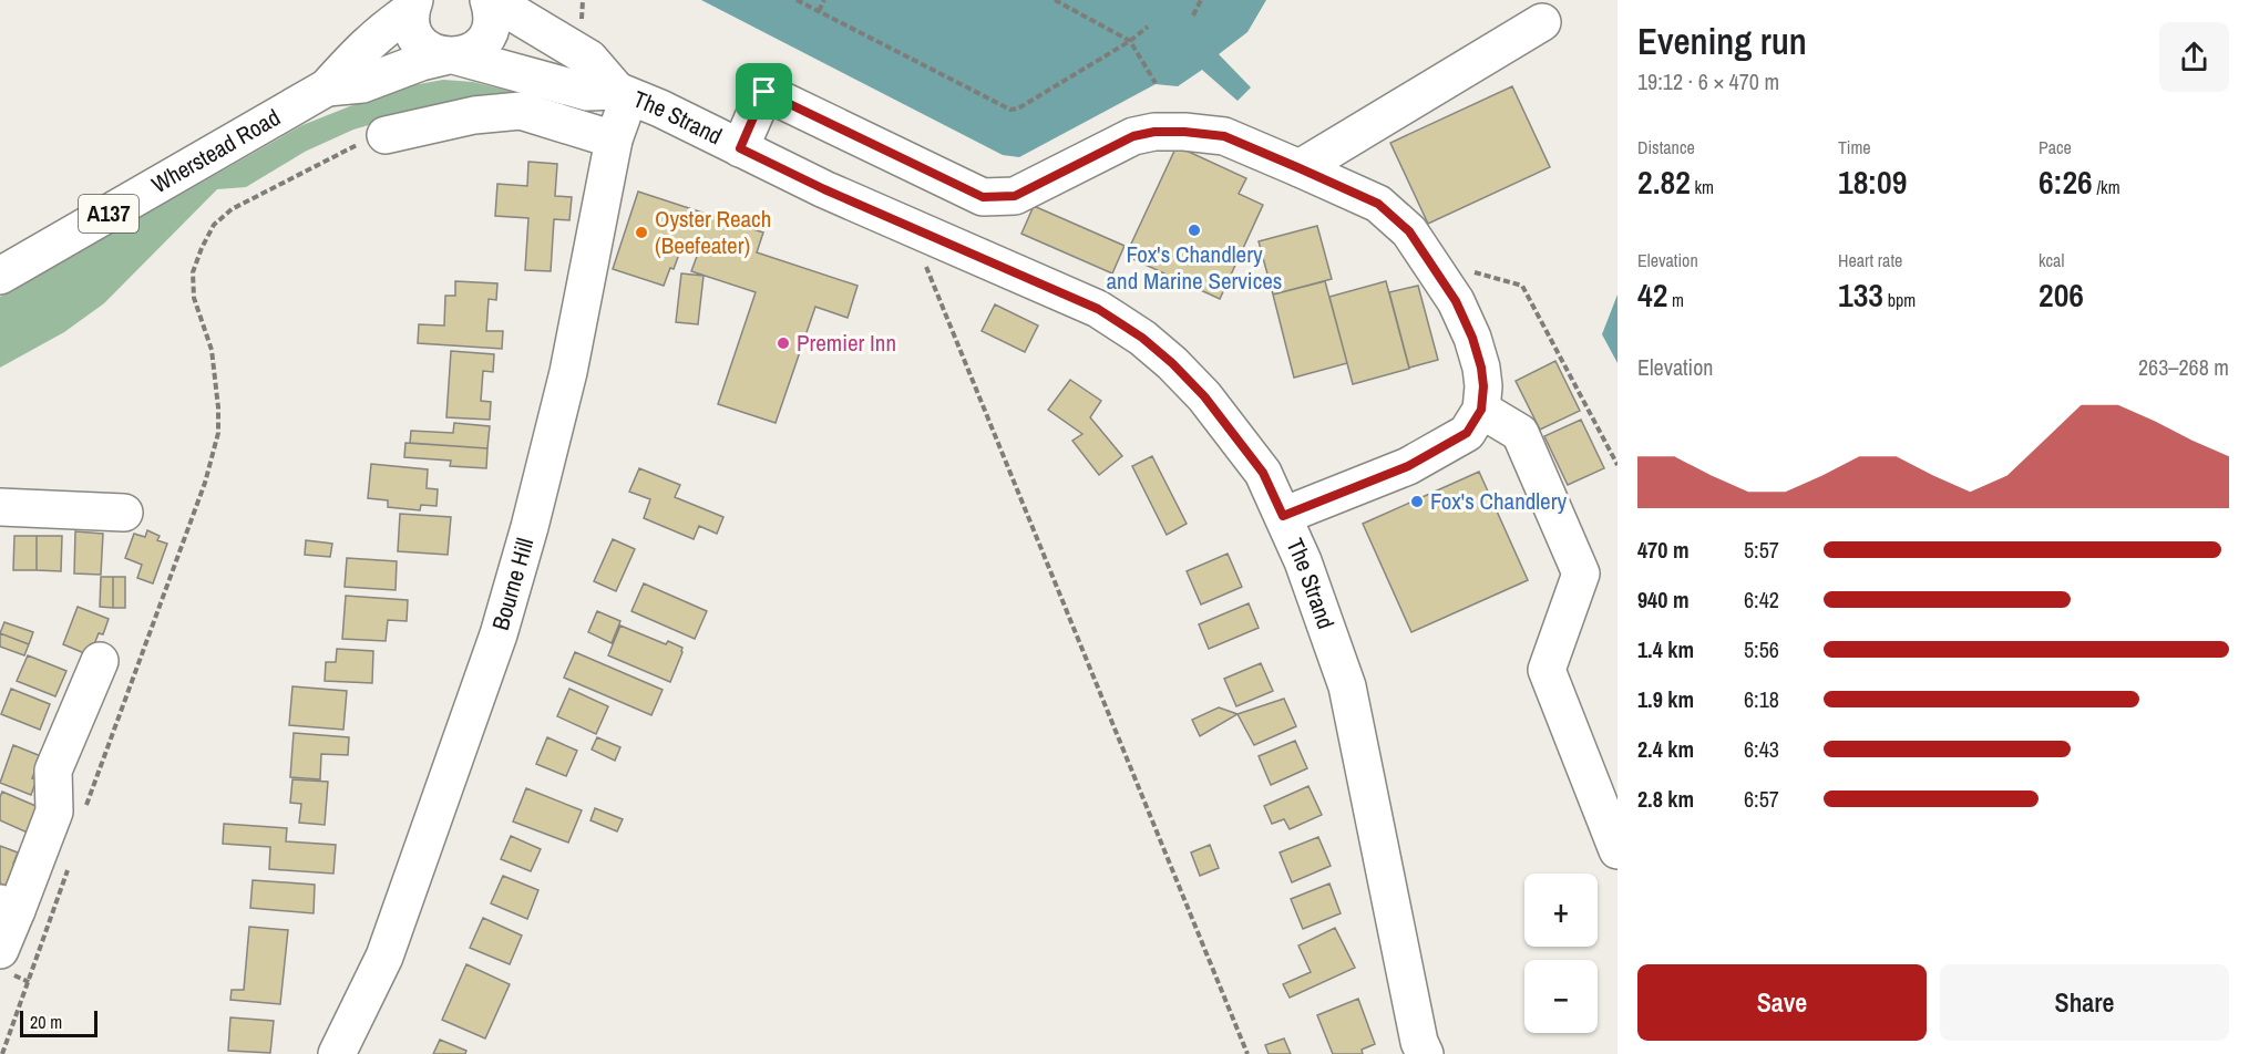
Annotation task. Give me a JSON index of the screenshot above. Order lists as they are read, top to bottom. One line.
{"streets":{"main road":["The Strand","Wherstead Road","A137","Bourne Hill"]},"crossings":[["The Strand","A137"],["The Strand","Bourne Hill"],["Wherstead Road","A137"]],"places":["Fox's Chandlery and Marine Services","Oyster Reach (Beefeater)","Premier Inn","Fox's Chandlery"],"scale_bar":"20 m","page":{"heading":["Evening run","19:12 · 6 × 470 m"],"stats":[["Distance","2.82 km"],["Time","18:09"],["Pace","6:26 /km"],["Elevation","42 m"],["Heart rate","133 bpm"],["kcal","206"]],"chart":["Elevation","263–268 m"],"list":[{"name":"470 m","note":"5:57"},{"name":"940 m","note":"6:42"},{"name":"1.4 km","note":"5:56"},{"name":"1.9 km","note":"6:18"},{"name":"2.4 km","note":"6:43"},{"name":"2.8 km","note":"6:57"}],"map_buttons":["+","−"],"buttons":["Save","Share"],"scale":"20 m"}}
